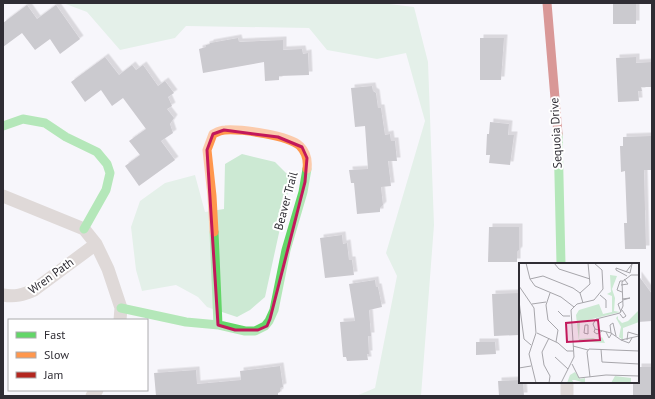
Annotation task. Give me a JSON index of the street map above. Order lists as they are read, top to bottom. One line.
{"streets":{"street":["Sequoia Drive","Beaver Trail","Wren Path"]},"legend":["Fast","Slow","Jam"]}
